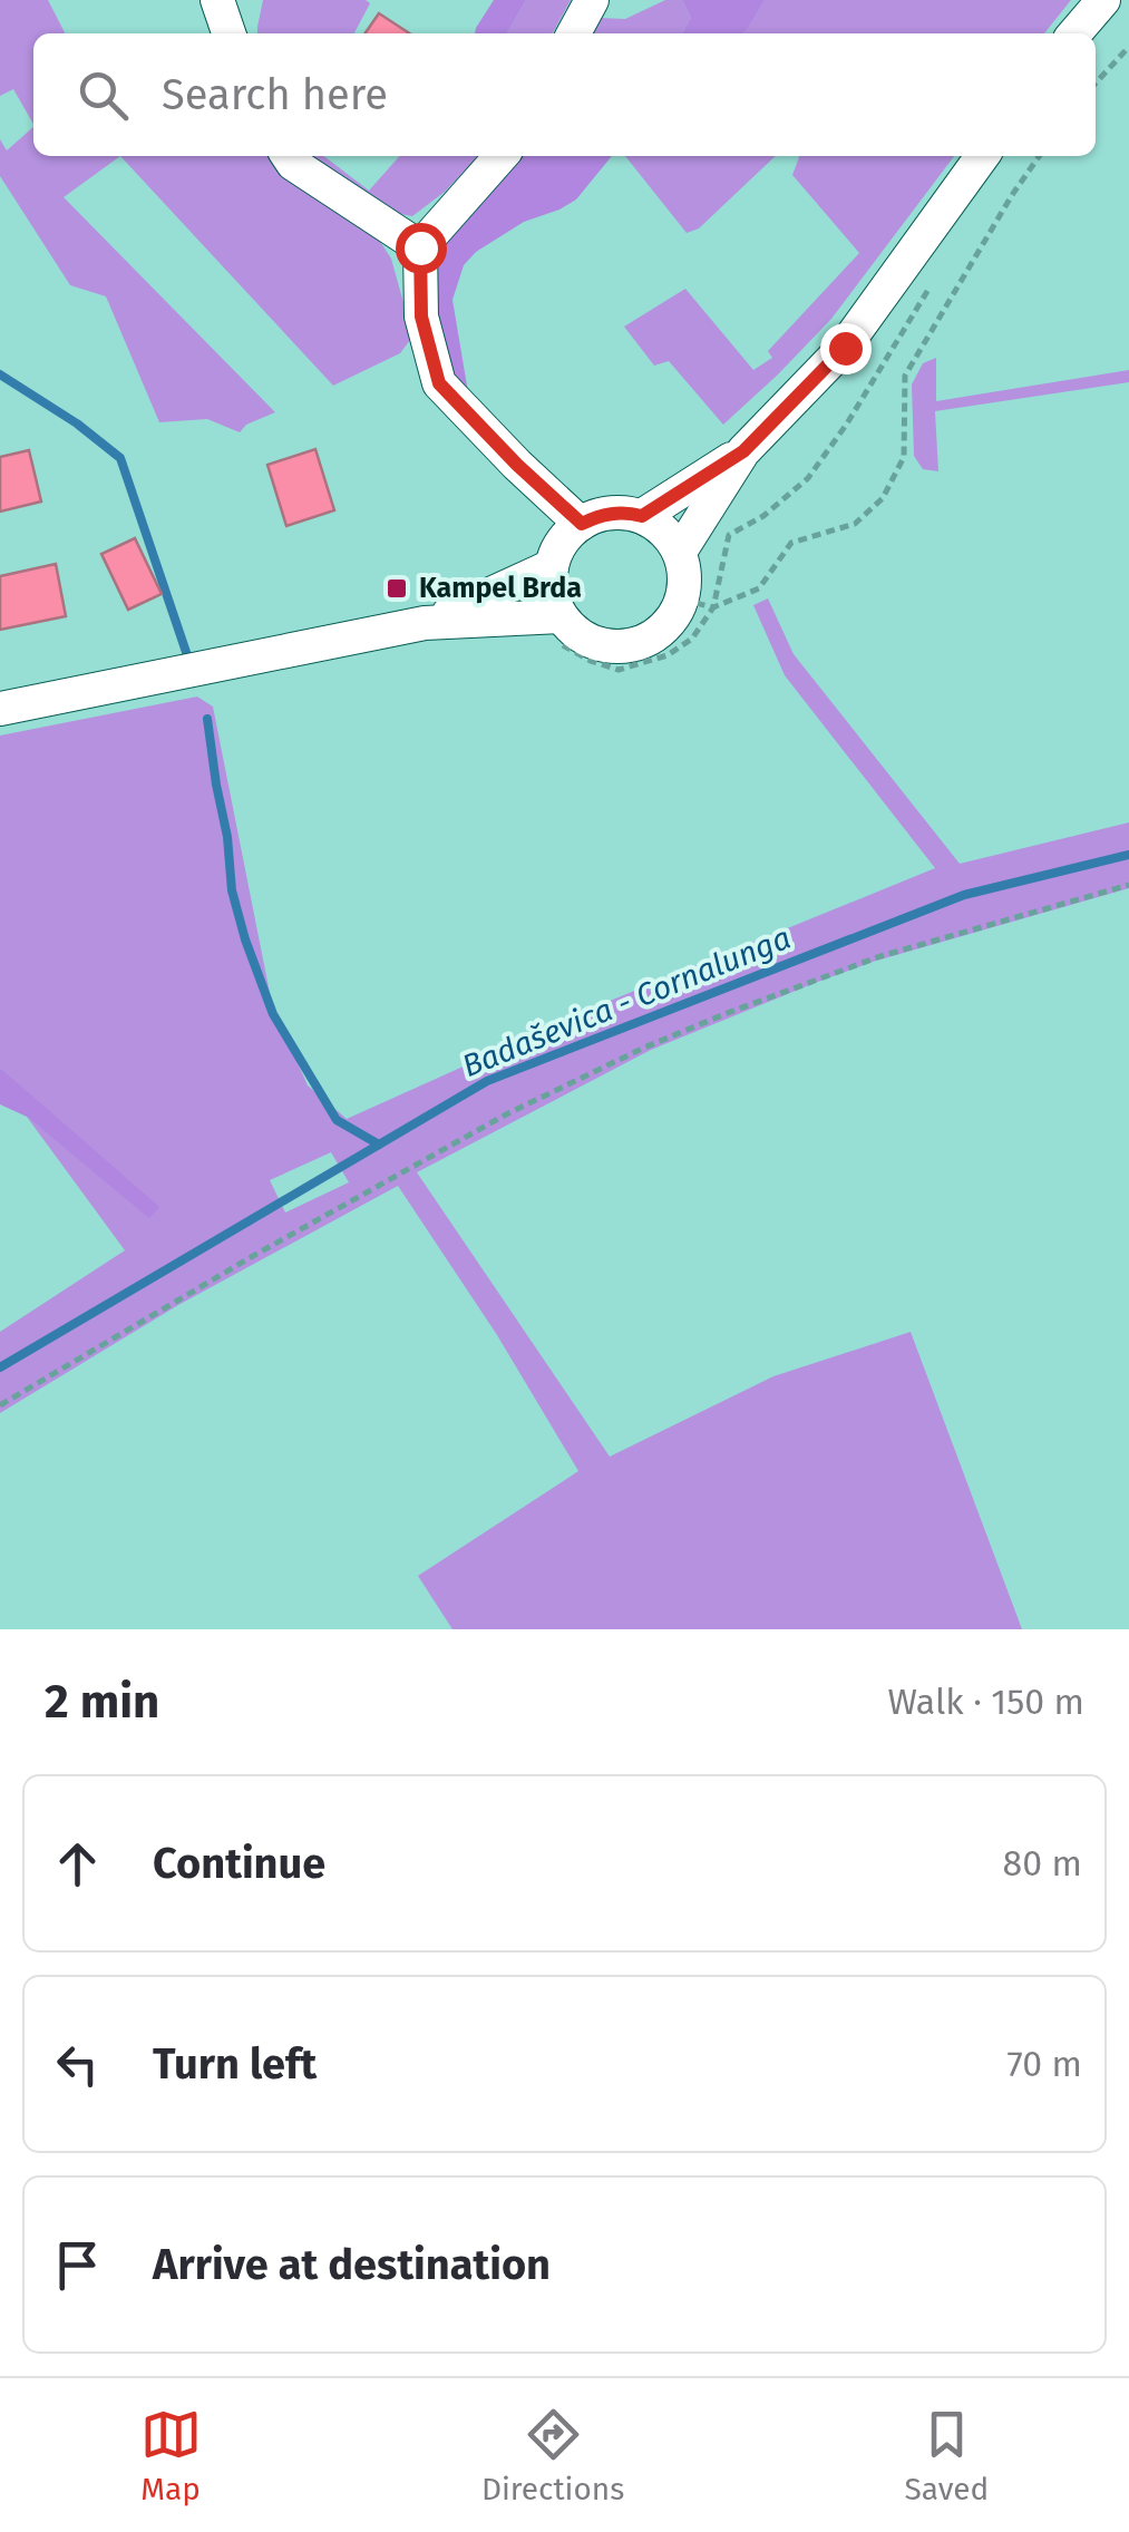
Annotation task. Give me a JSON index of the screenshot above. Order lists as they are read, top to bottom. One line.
{"water":["Badaševica - Cornalunga"],"places":{"transit":["Kampel Brda"]},"page":{"search":"Search here","heading":["2 min","Walk · 150 m"],"list":[["Continue","80 m"],["Turn left","70 m"],"Arrive at destination"],"nav":["Map","Directions","Saved"]}}
